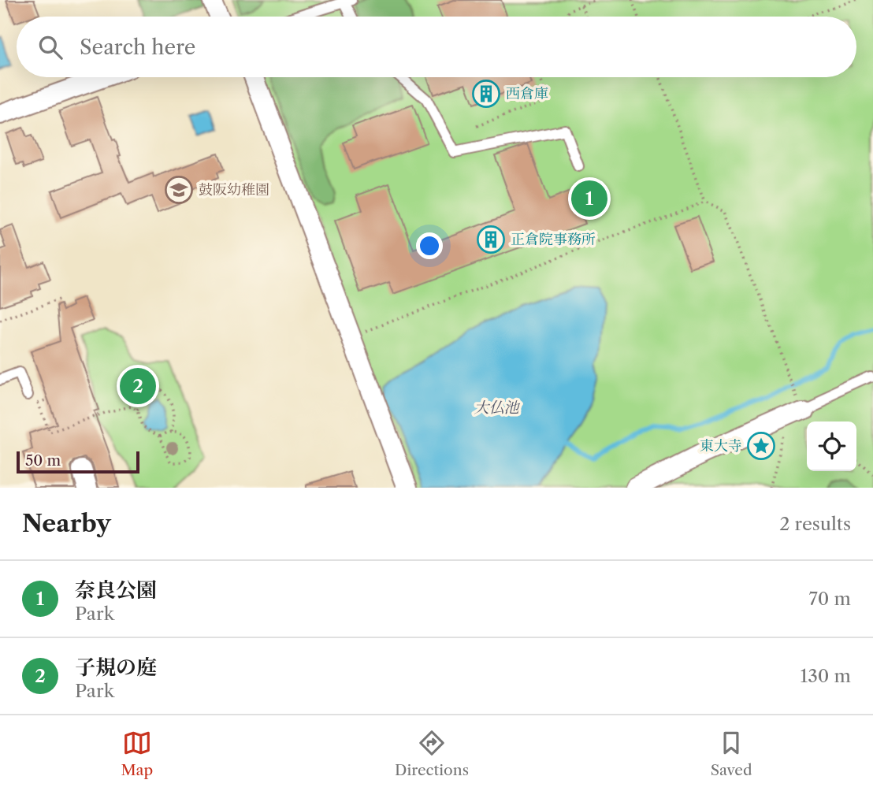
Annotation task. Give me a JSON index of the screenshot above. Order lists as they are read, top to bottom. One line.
{"water":["大仏池"],"places":{"building":["西倉庫","正倉院事務所"],"school or university":["鼓阪幼稚園"],"place":["東大寺"]},"scale_bar":"50 m","page":{"search":"Search here","pins":["1","2"],"scale":"50 m","heading":["Nearby","2 results"],"list":[{"mark":"1","name":"奈良公園","note":"Park","value":"70 m"},{"mark":"2","name":"子規の庭","note":"Park","value":"130 m"}],"nav":["Map","Directions","Saved"]}}
